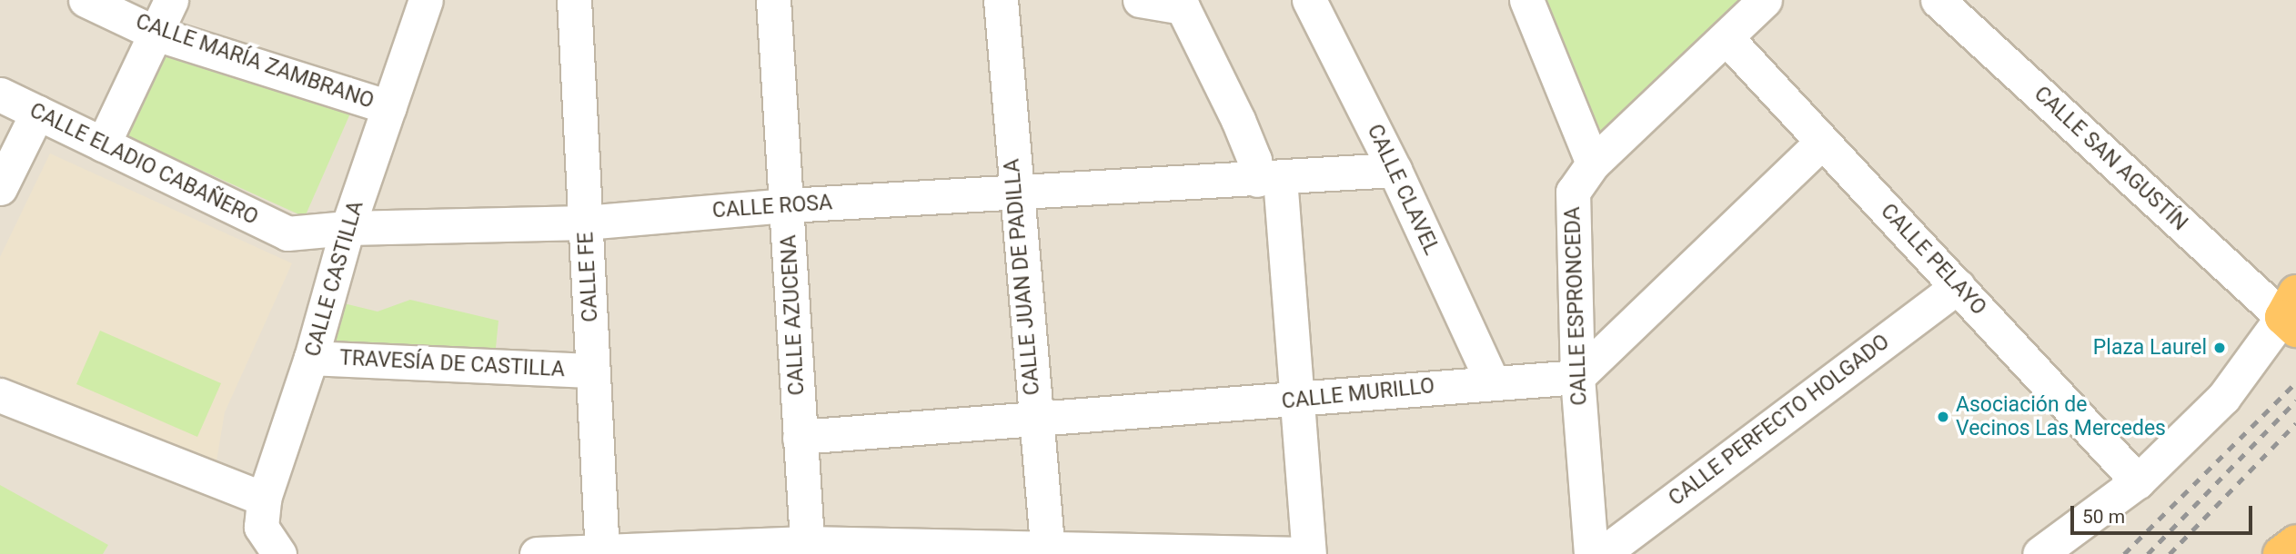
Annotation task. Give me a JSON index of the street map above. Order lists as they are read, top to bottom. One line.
{"streets":{"street":["CALLE MARÍA ZAMBRANO","CALLE SAN AGUSTÍN","CALLE ELADIO CABAÑERO","CALLE CLAVEL","CALLE ROSA","CALLE PELAYO","CALLE FE","CALLE JUAN DE PADILLA","CALLE CASTILLA","CALLE ESPRONCEDA","CALLE AZUCENA","TRAVESÍA DE CASTILLA","CALLE MURILLO","CALLE PERFECTO HOLGADO"]},"crossings":[["CALLE MARÍA ZAMBRANO","CALLE CASTILLA"],["CALLE ELADIO CABAÑERO","CALLE ROSA"],["CALLE CLAVEL","CALLE ROSA"],["CALLE CLAVEL","CALLE MURILLO"],["CALLE ROSA","CALLE FE"],["CALLE ROSA","CALLE JUAN DE PADILLA"],["CALLE ROSA","CALLE CASTILLA"],["CALLE ROSA","CALLE AZUCENA"],["CALLE PELAYO","CALLE ESPRONCEDA"],["CALLE PELAYO","CALLE PERFECTO HOLGADO"],["CALLE FE","TRAVESÍA DE CASTILLA"],["CALLE JUAN DE PADILLA","CALLE MURILLO"],["CALLE CASTILLA","TRAVESÍA DE CASTILLA"],["CALLE ESPRONCEDA","CALLE MURILLO"],["CALLE AZUCENA","CALLE MURILLO"]],"places":["Plaza Laurel","Asociación de Vecinos Las Mercedes"],"scale_bar":"50 m"}
